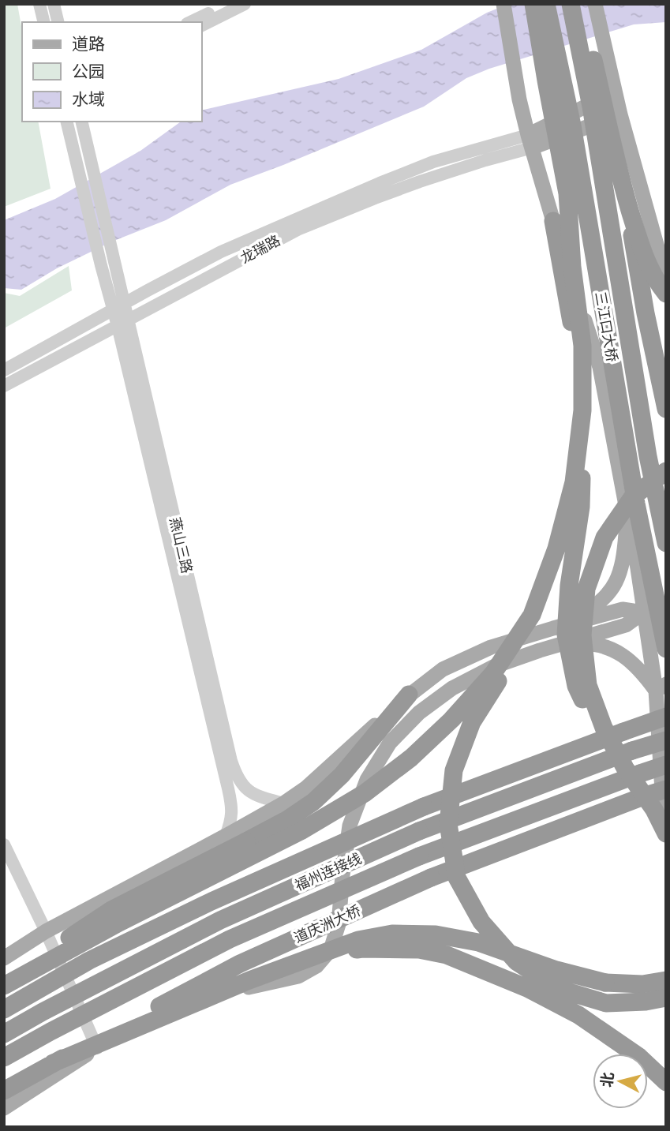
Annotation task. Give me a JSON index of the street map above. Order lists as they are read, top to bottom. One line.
{"streets":{"highway":["三江口大桥","福州连接线","道庆洲大桥"],"street":["龙瑞路","燕山三路"]},"crossings":[["龙瑞路","燕山三路"]],"legend":["道路","公园","水域"],"north":"left"}
